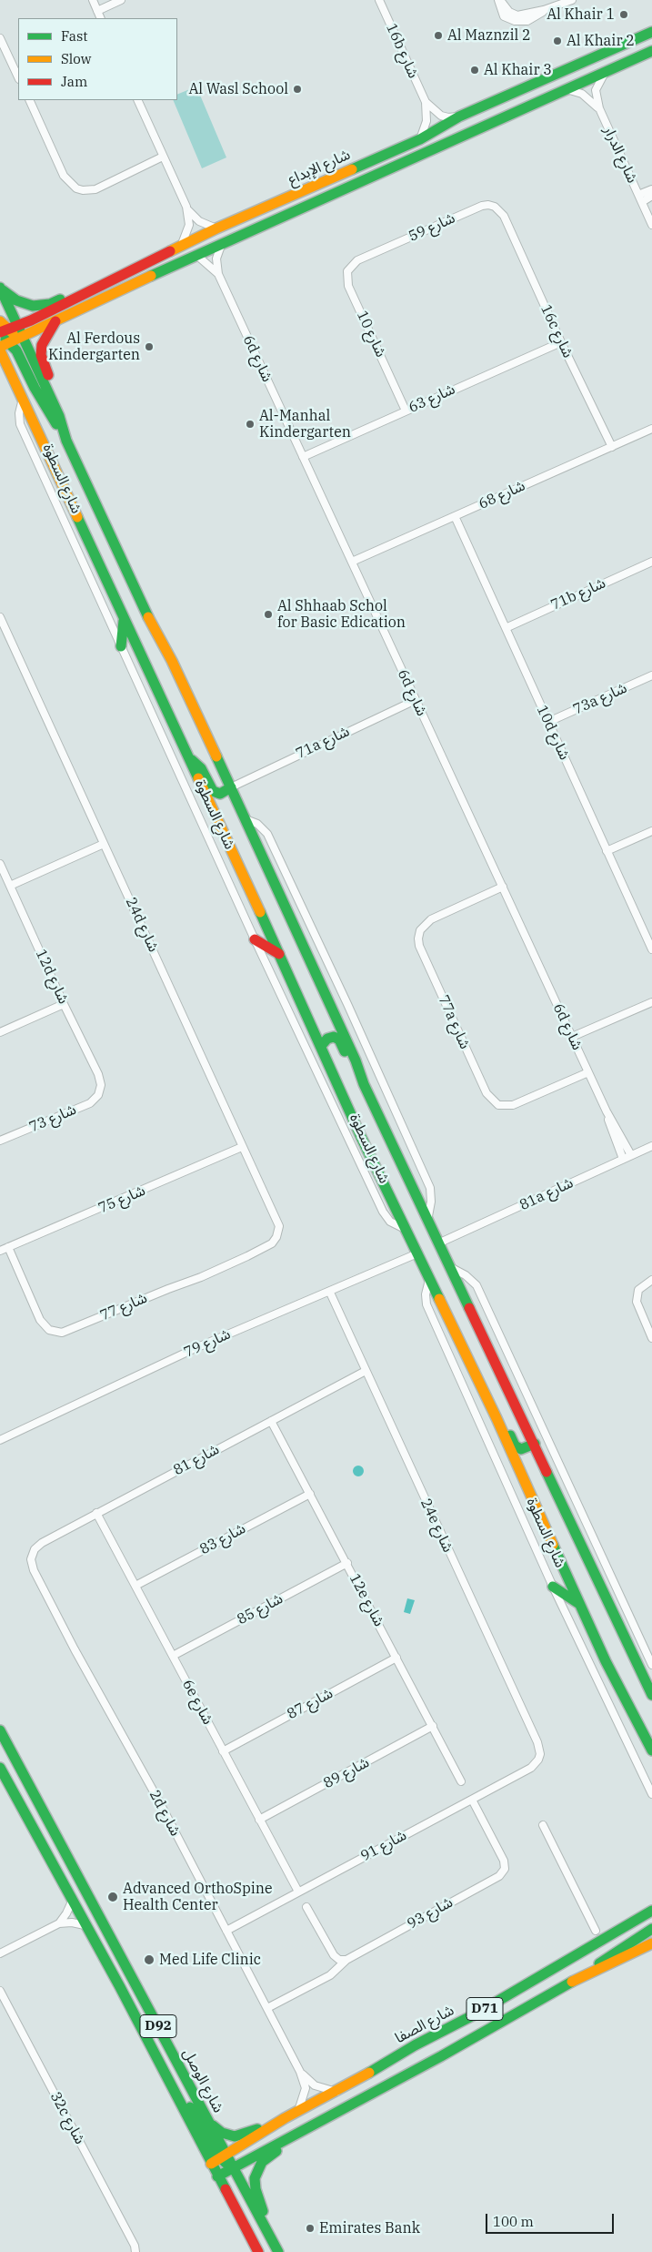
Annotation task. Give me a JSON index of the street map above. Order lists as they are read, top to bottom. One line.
{"streets":{"main road":["شارع الإبداع","شارع السطوة","D71","شارع الصفا","D92","شارع الوصل"],"street":["16b شارع","شارع الدرار","شارع 59","16c شارع","شارع 10","6d شارع","شارع 63","شارع 68","71b شارع","73a شارع","10d شارع","71a شارع","24d شارع","12d شارع","77a شارع","شارع 73","81a شارع","شارع 75","شارع 77","شارع 79","شارع 81","24e شارع","شارع 83","12e شارع","شارع 85","6e شارع","شارع 87","شارع 89","2d شارع","شارع 91","شارع 93","32c شارع"]},"crossings":[["16b شارع","شارع الإبداع"],["شارع الدرار","شارع الإبداع"],["شارع الإبداع","6d شارع"],["شارع الإبداع","شارع السطوة"],["شارع 59","16c شارع"],["شارع 59","شارع 10"],["16c شارع","شارع 63"],["16c شارع","شارع 68"],["شارع 10","شارع 63"],["6d شارع","شارع 63"],["6d شارع","شارع 68"],["6d شارع","71a شارع"],["6d شارع","77a شارع"],["6d شارع","81a شارع"],["شارع السطوة","71a شارع"],["شارع السطوة","81a شارع"],["شارع السطوة","شارع 79"],["شارع 68","10d شارع"],["71b شارع","10d شارع"],["73a شارع","10d شارع"],["24d شارع","شارع 75"],["24d شارع","شارع 77"],["12d شارع","شارع 73"],["شارع 75","شارع 77"],["شارع 79","24e شارع"],["شارع 81","24e شارع"],["شارع 81","12e شارع"],["شارع 81","6e شارع"],["شارع 81","2d شارع"],["24e شارع","شارع 91"],["شارع 83","12e شارع"],["شارع 83","6e شارع"],["12e شارع","شارع 85"],["12e شارع","شارع 87"],["12e شارع","شارع 89"],["شارع 85","6e شارع"],["6e شارع","شارع 87"],["6e شارع","شارع 89"],["6e شارع","شارع 91"],["2d شارع","شارع 91"],["2d شارع","شارع الصفا"],["شارع 91","شارع 93"],["D71","شارع الوصل"],["شارع الصفا","شارع الوصل"]],"places":["Al Khair 1","Al Maznzil 2","Al Khair 2","Al Khair 3","Al Wasl School","Al Ferdous Kindergarten","Al-Manhal Kindergarten","Al Shhaab Schol for Basic Edication","Advanced OrthoSpine Health Center","Med Life Clinic","Emirates Bank"],"legend":["Fast","Slow","Jam"],"scale_bar":"100 m"}
